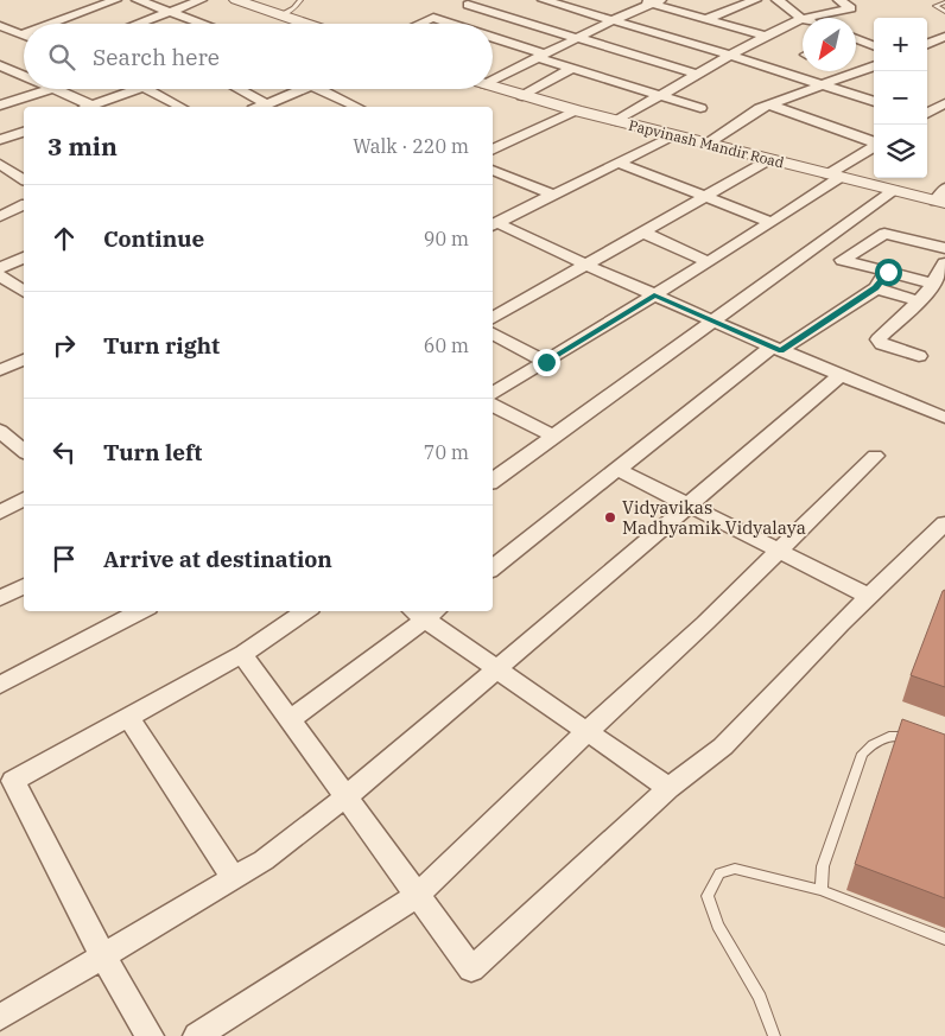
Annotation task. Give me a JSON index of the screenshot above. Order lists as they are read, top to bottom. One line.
{"streets":{"street":["Papvinash Mandir Road"]},"places":["Vidyavikas Madhyamik Vidyalaya"],"north":"bottom left","page":{"map_buttons":["+","−"],"search":"Search here","heading":["3 min","Walk · 220 m"],"list":[["Continue","90 m"],["Turn right","60 m"],["Turn left","70 m"],"Arrive at destination"]}}
